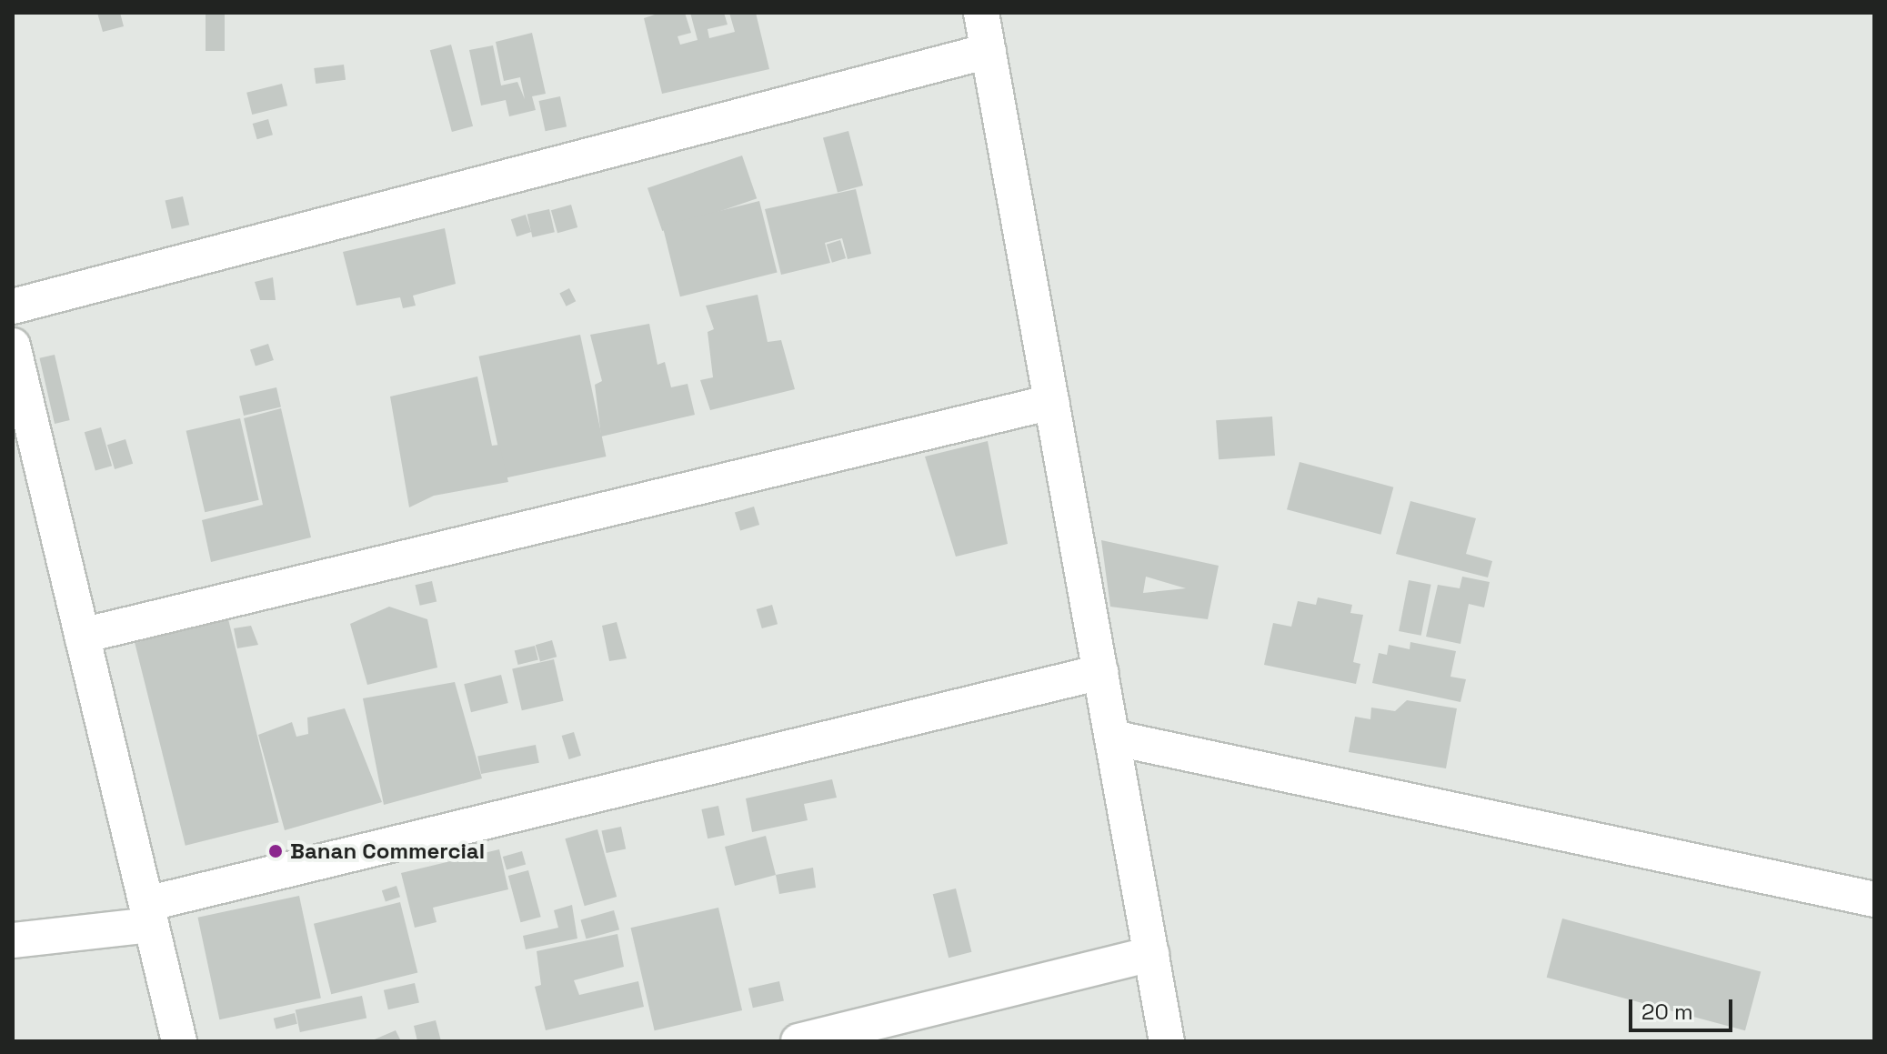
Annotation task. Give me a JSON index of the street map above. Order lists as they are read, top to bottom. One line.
{"places":["Banan Commercial"],"scale_bar":"20 m"}
